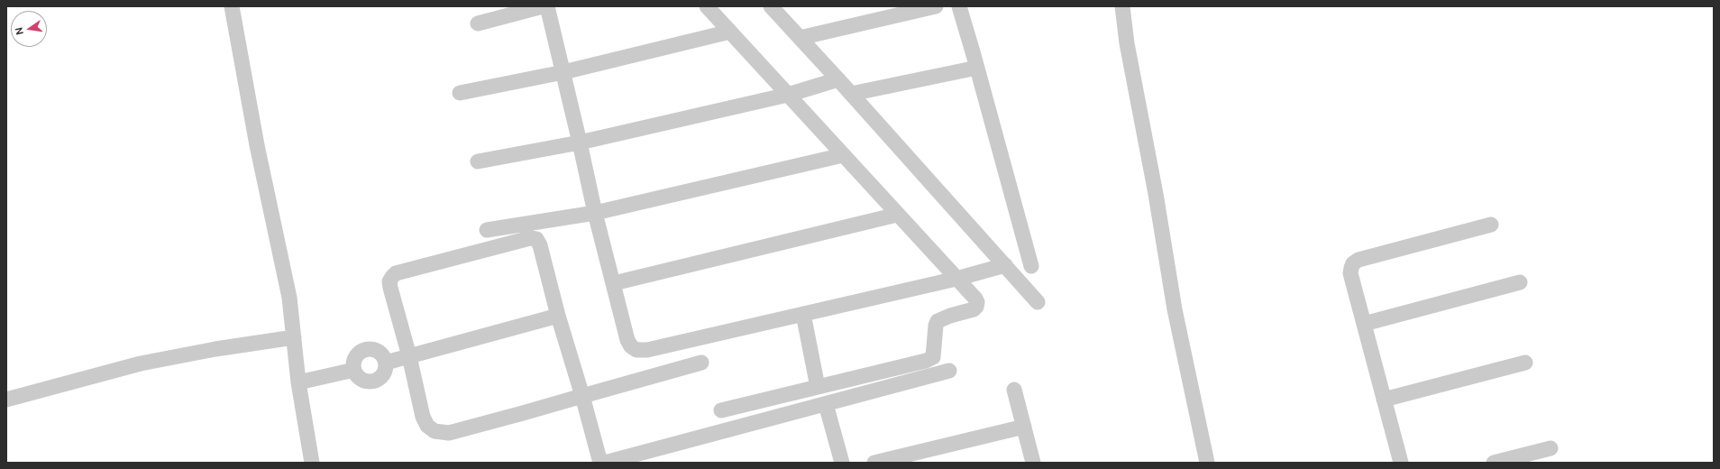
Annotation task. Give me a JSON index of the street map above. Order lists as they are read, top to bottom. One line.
{"north":"left"}
